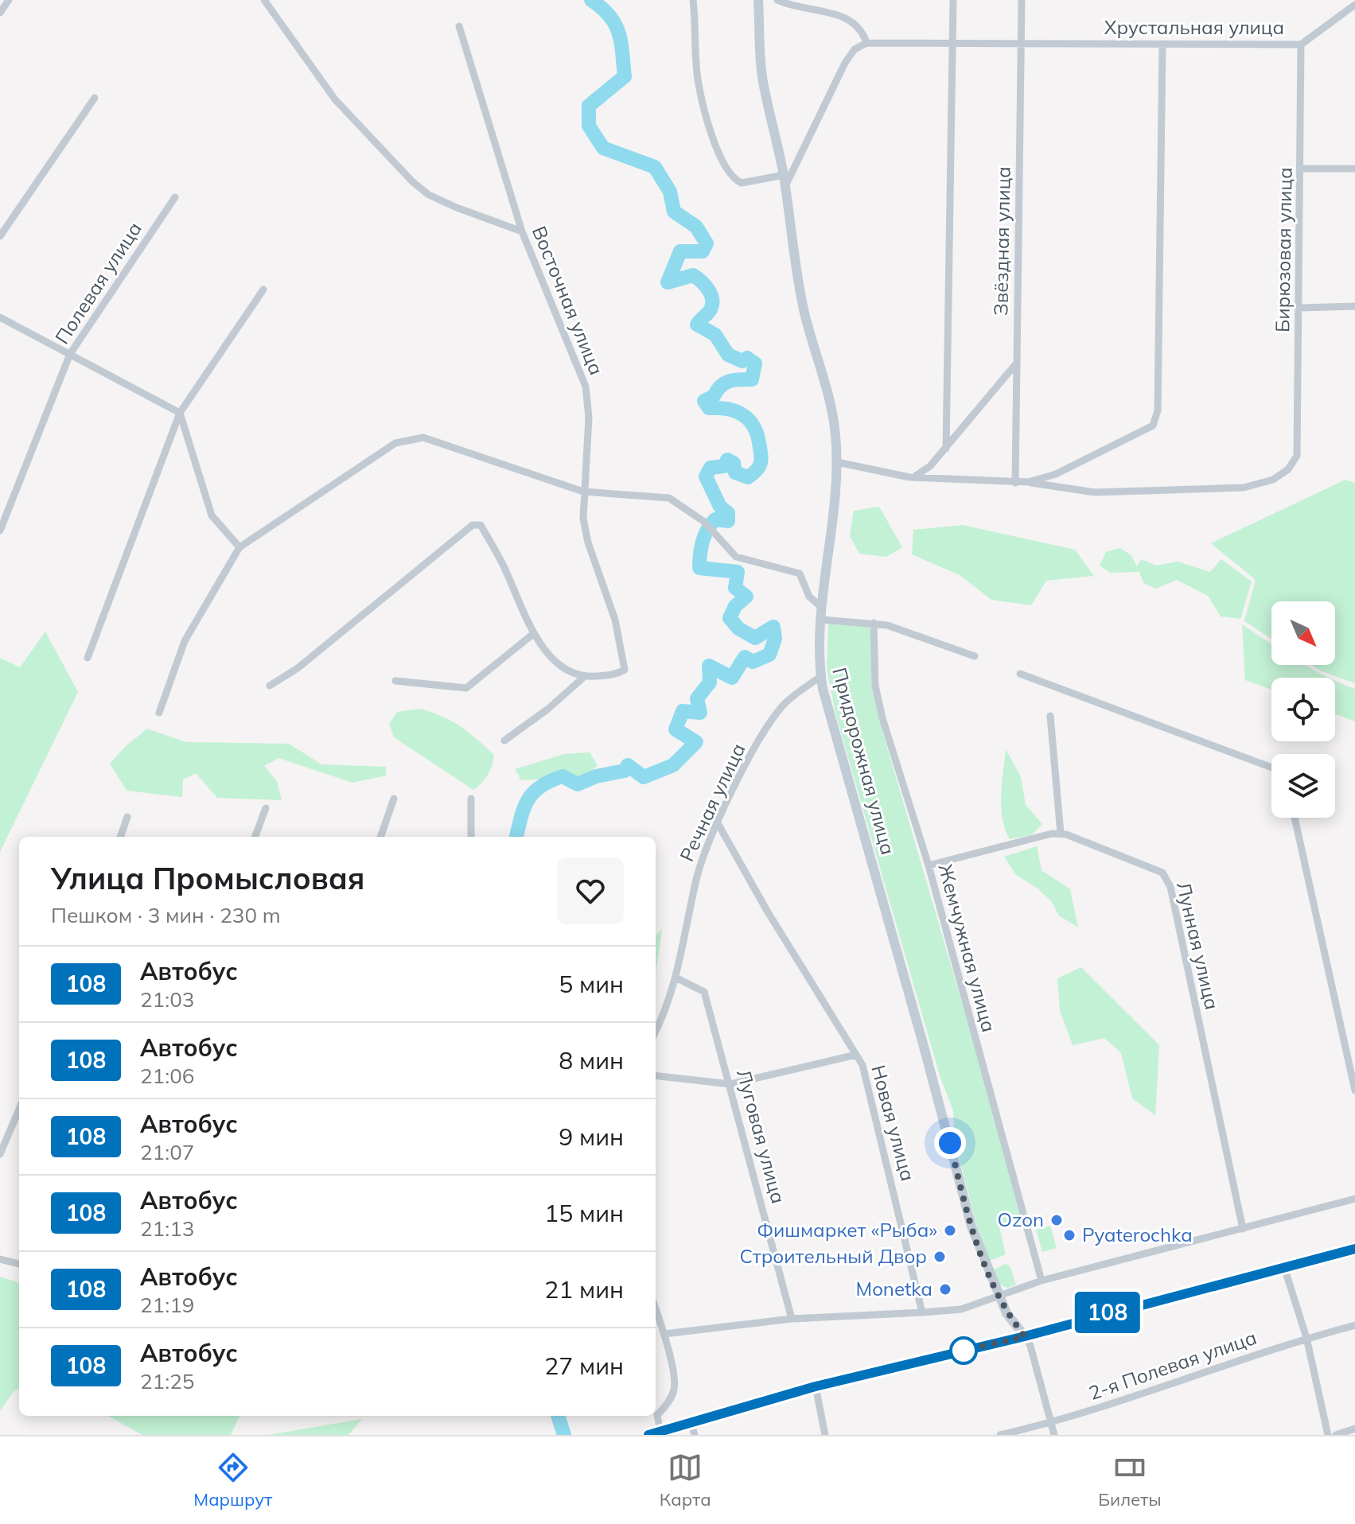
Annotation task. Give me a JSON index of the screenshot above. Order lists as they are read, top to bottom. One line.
{"streets":{"street":["Хрустальная улица","Звёздная улица","Бирюзовая улица","Полевая улица","Восточная улица","Придорожная улица","Речная улица","Лунная улица","Жемчужная улица","Новая улица","Луговая улица","2-я Полевая улица"]},"crossings":[["Хрустальная улица","Звёздная улица"],["Хрустальная улица","Бирюзовая улица"],["Придорожная улица","Речная улица"],["Речная улица","Новая улица"],["Речная улица","Луговая улица"],["Лунная улица","Жемчужная улица"]],"places":["Ozon","Фишмаркет «Рыба»","Pyaterochka","Строительный Двор","Monetka"],"lines":["bus line 108"],"north":"bottom right","page":{"on_map":"108","heading":["Улица Промысловая","Пешком · 3 мин · 230 m"],"list":[{"mark":"108","name":"Автобус","note":"21:03","value":"5 мин"},{"mark":"108","name":"Автобус","note":"21:06","value":"8 мин"},{"mark":"108","name":"Автобус","note":"21:07","value":"9 мин"},{"mark":"108","name":"Автобус","note":"21:13","value":"15 мин"},{"mark":"108","name":"Автобус","note":"21:19","value":"21 мин"},{"mark":"108","name":"Автобус","note":"21:25","value":"27 мин"}],"tabs":["Маршрут","Карта","Билеты"]}}
